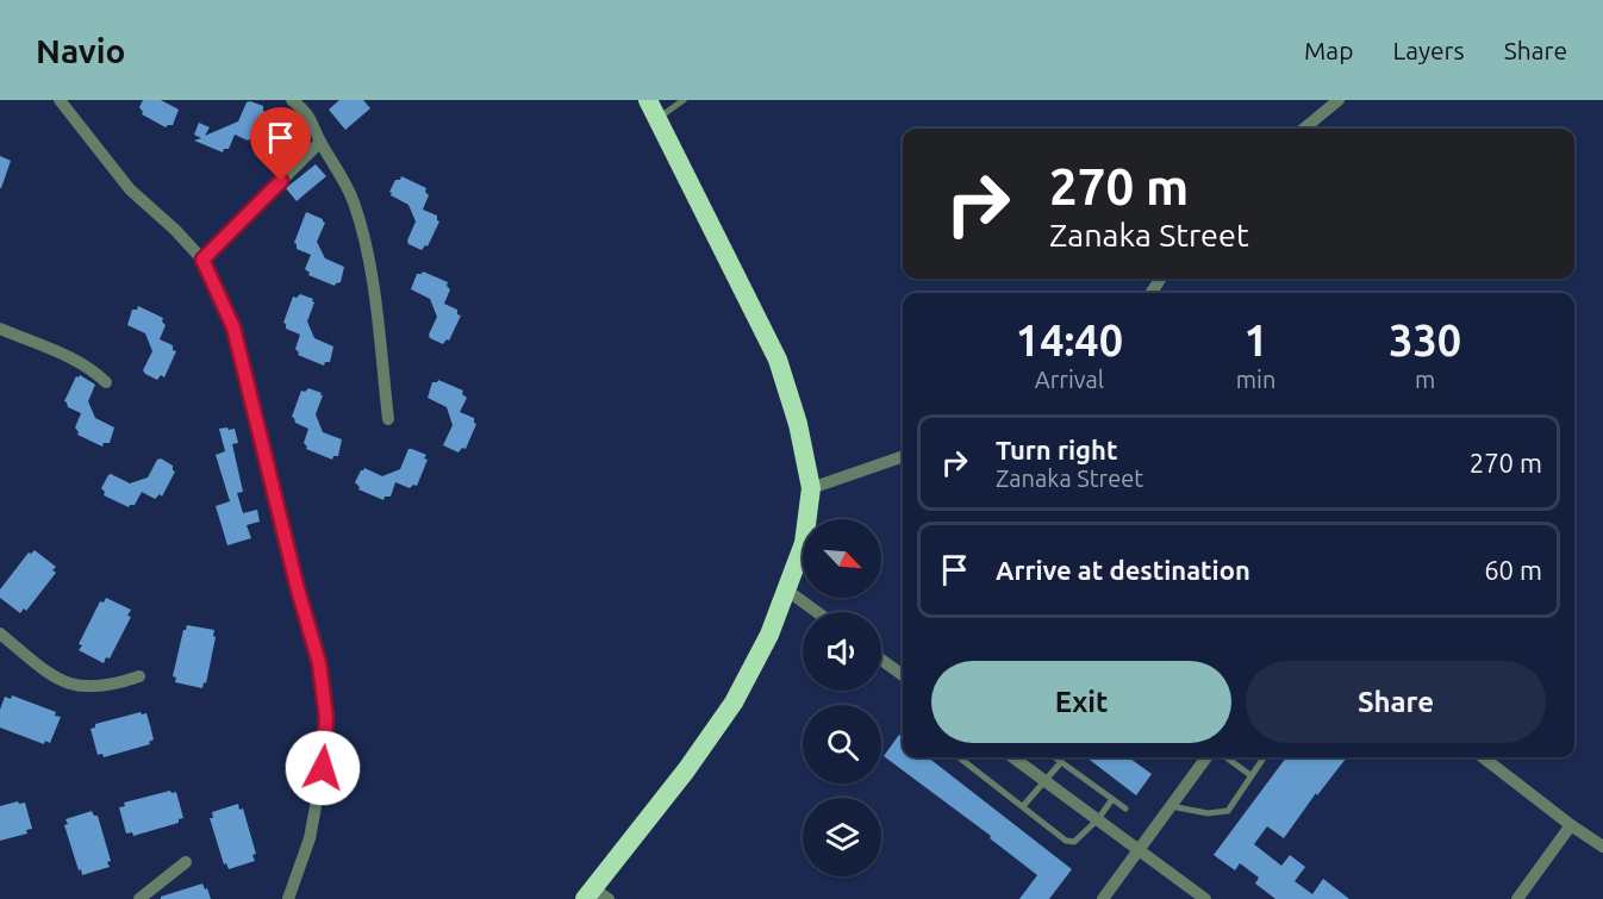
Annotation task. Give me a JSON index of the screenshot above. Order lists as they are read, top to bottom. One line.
{"north":"bottom right","page":{"header":"Navio","nav":["Map","Layers","Share"],"turn":["270 m","Zanaka Street"],"eta":["14:40","Arrival","1","min","330","m"],"list":[{"name":"Turn right","note":"Zanaka Street","value":"270 m"},{"name":"Arrive at destination","value":"60 m"}],"buttons":["Exit","Share"]}}
